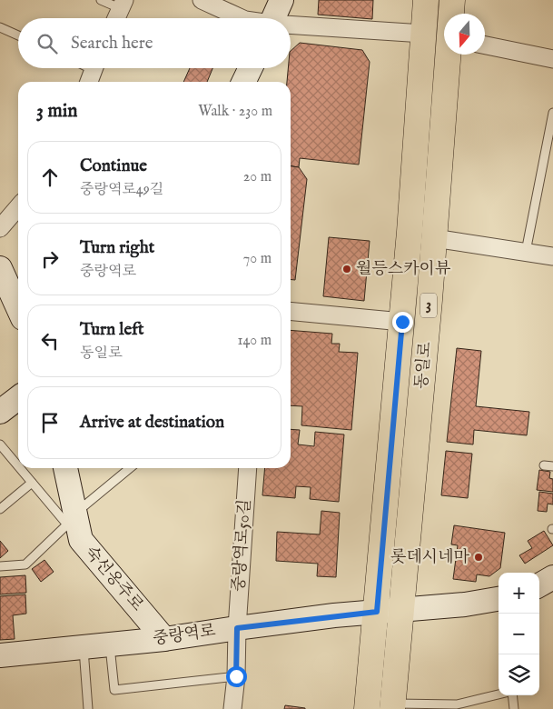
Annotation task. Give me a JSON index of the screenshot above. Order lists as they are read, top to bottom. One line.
{"streets":{"main road":["3","동일로"],"street":["중랑역로50길","숙선옹주로","중랑역로"]},"crossings":[["동일로","중랑역로"],["중랑역로50길","중랑역로"],["숙선옹주로","중랑역로"]],"places":["월등스카이뷰","롯데시네마"],"north":"bottom","page":{"search":"Search here","heading":["3 min","Walk · 230 m"],"list":[["Continue","중랑역로49길","20 m"],["Turn right","중랑역로","70 m"],["Turn left","동일로","140 m"],"Arrive at destination"],"map_buttons":["+","−"]}}
